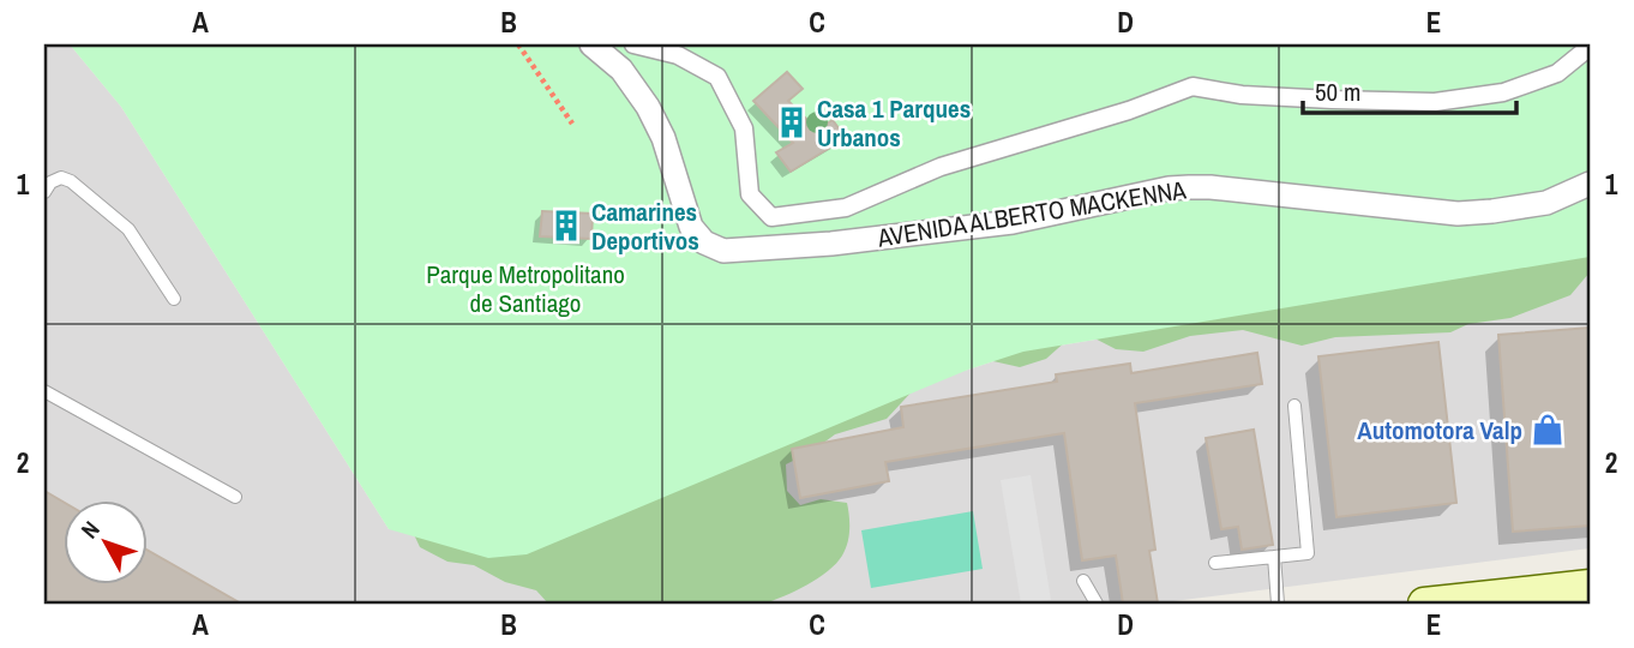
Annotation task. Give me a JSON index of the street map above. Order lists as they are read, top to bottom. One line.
{"streets":{"street":["AVENIDA ALBERTO MACKENNA"]},"parks":["Parque Metropolitano de Santiago"],"places":{"building":["Casa 1 Parques Urbanos","Camarines Deportivos"],"shop":["Automotora Valp"]},"scale_bar":"50 m","north":"top left","grid":{"columns":["A","B","C","D","E"],"rows":["1","2"]}}
